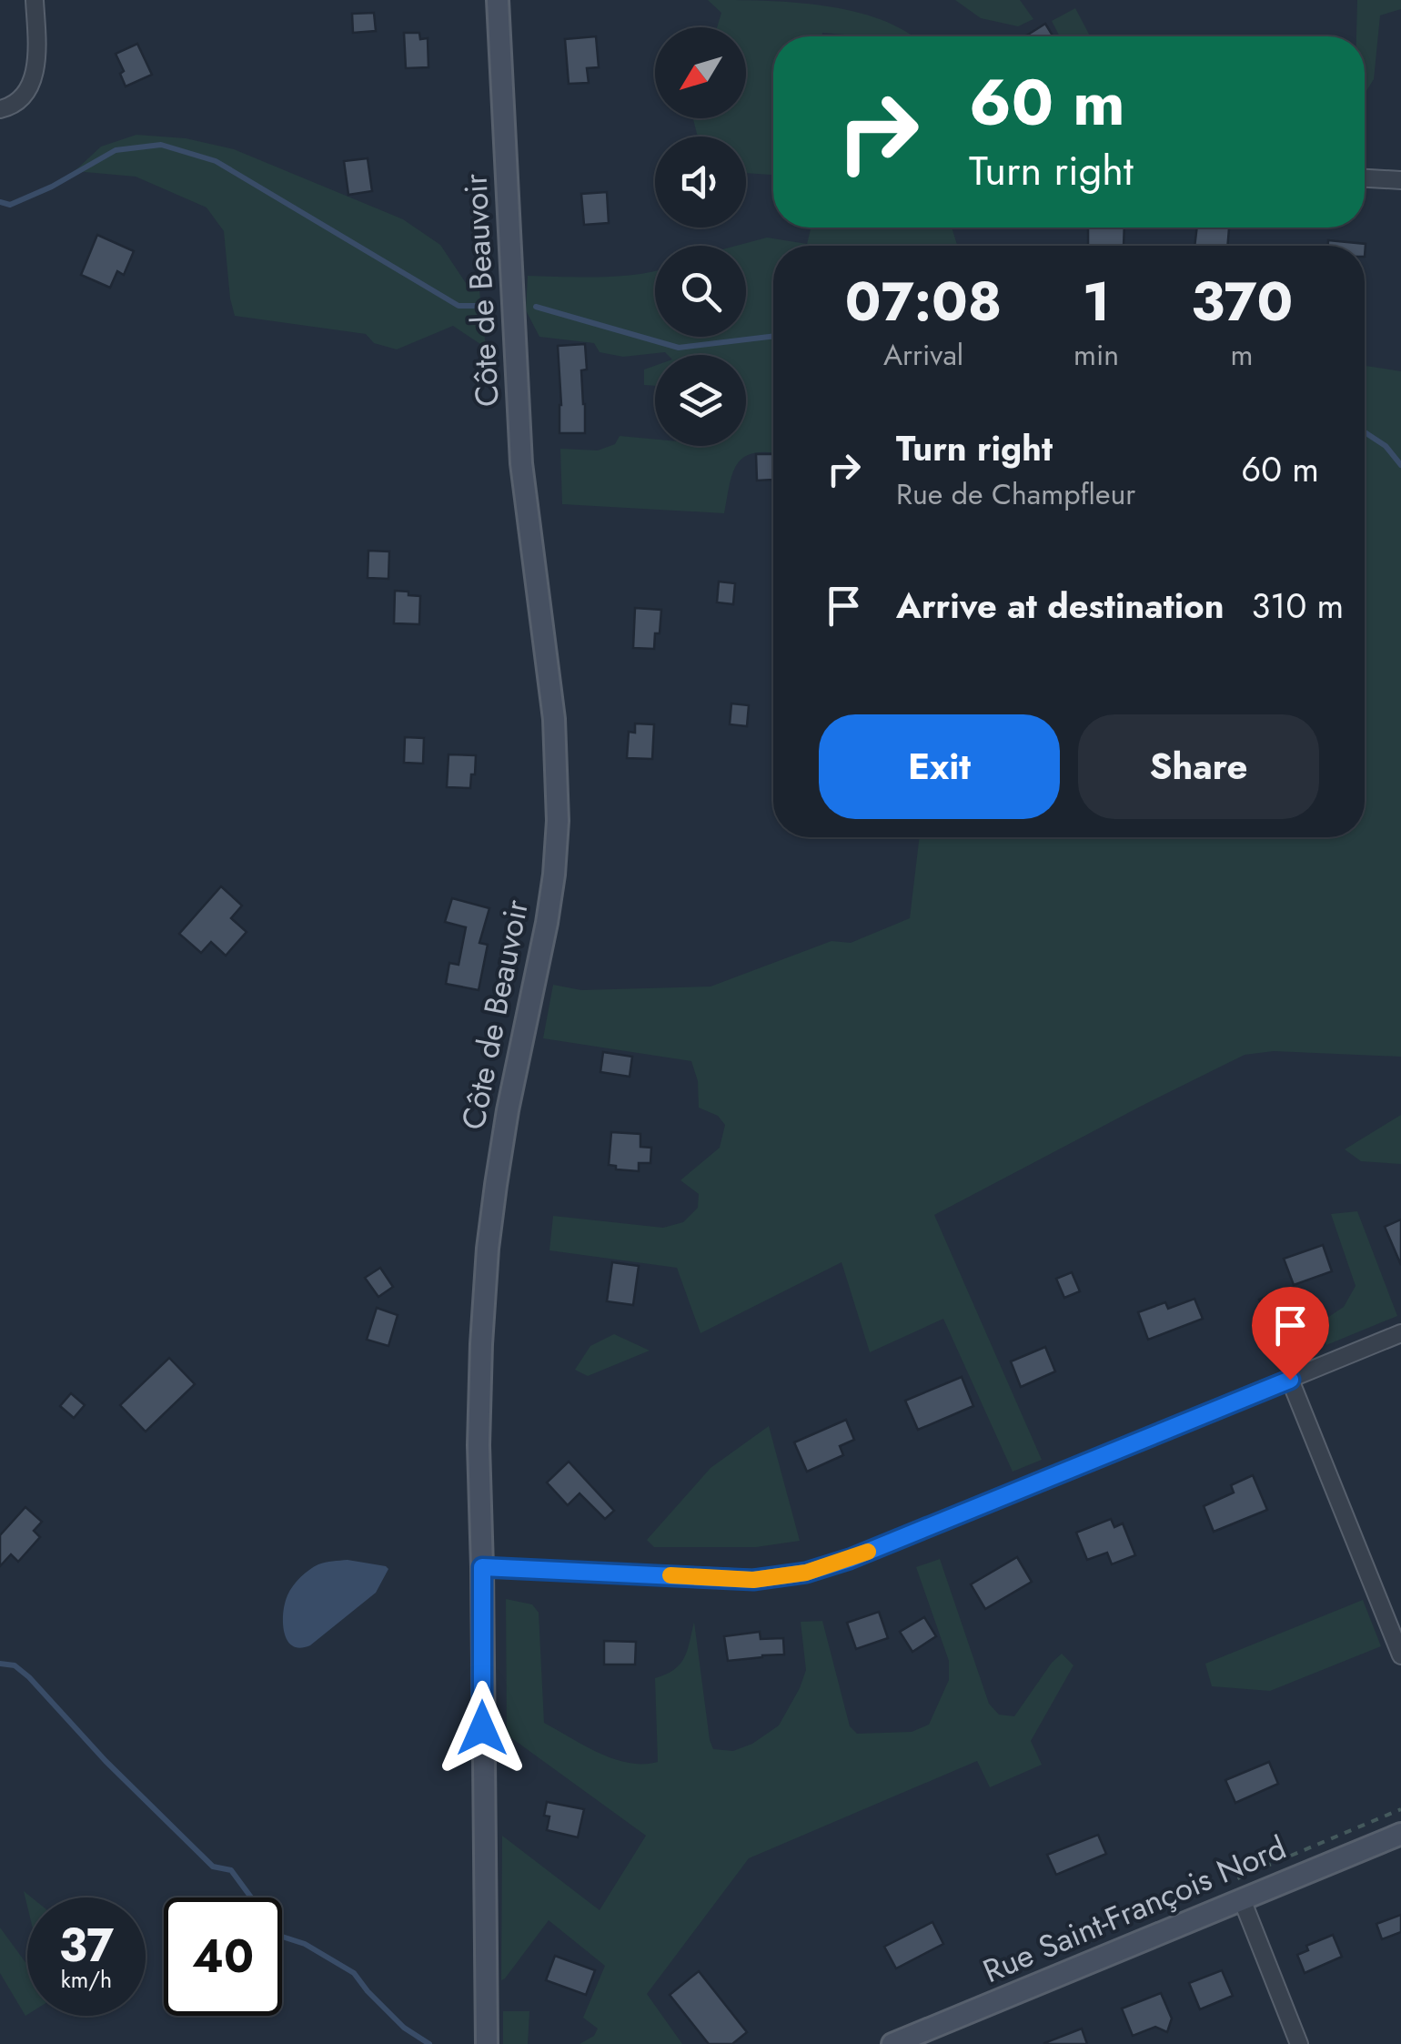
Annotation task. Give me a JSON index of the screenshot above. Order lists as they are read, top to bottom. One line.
{"streets":{"street":["Côte de Beauvoir","Rue Saint-François Nord"]},"north":"bottom left","page":{"turn":["60 m","Turn right"],"eta":["07:08","Arrival","1","min","370","m"],"list":[{"name":"Turn right","note":"Rue de Champfleur","value":"60 m"},{"name":"Arrive at destination","value":"310 m"}],"buttons":["Exit","Share"],"speed":"37 km/h","limit":"40"}}
